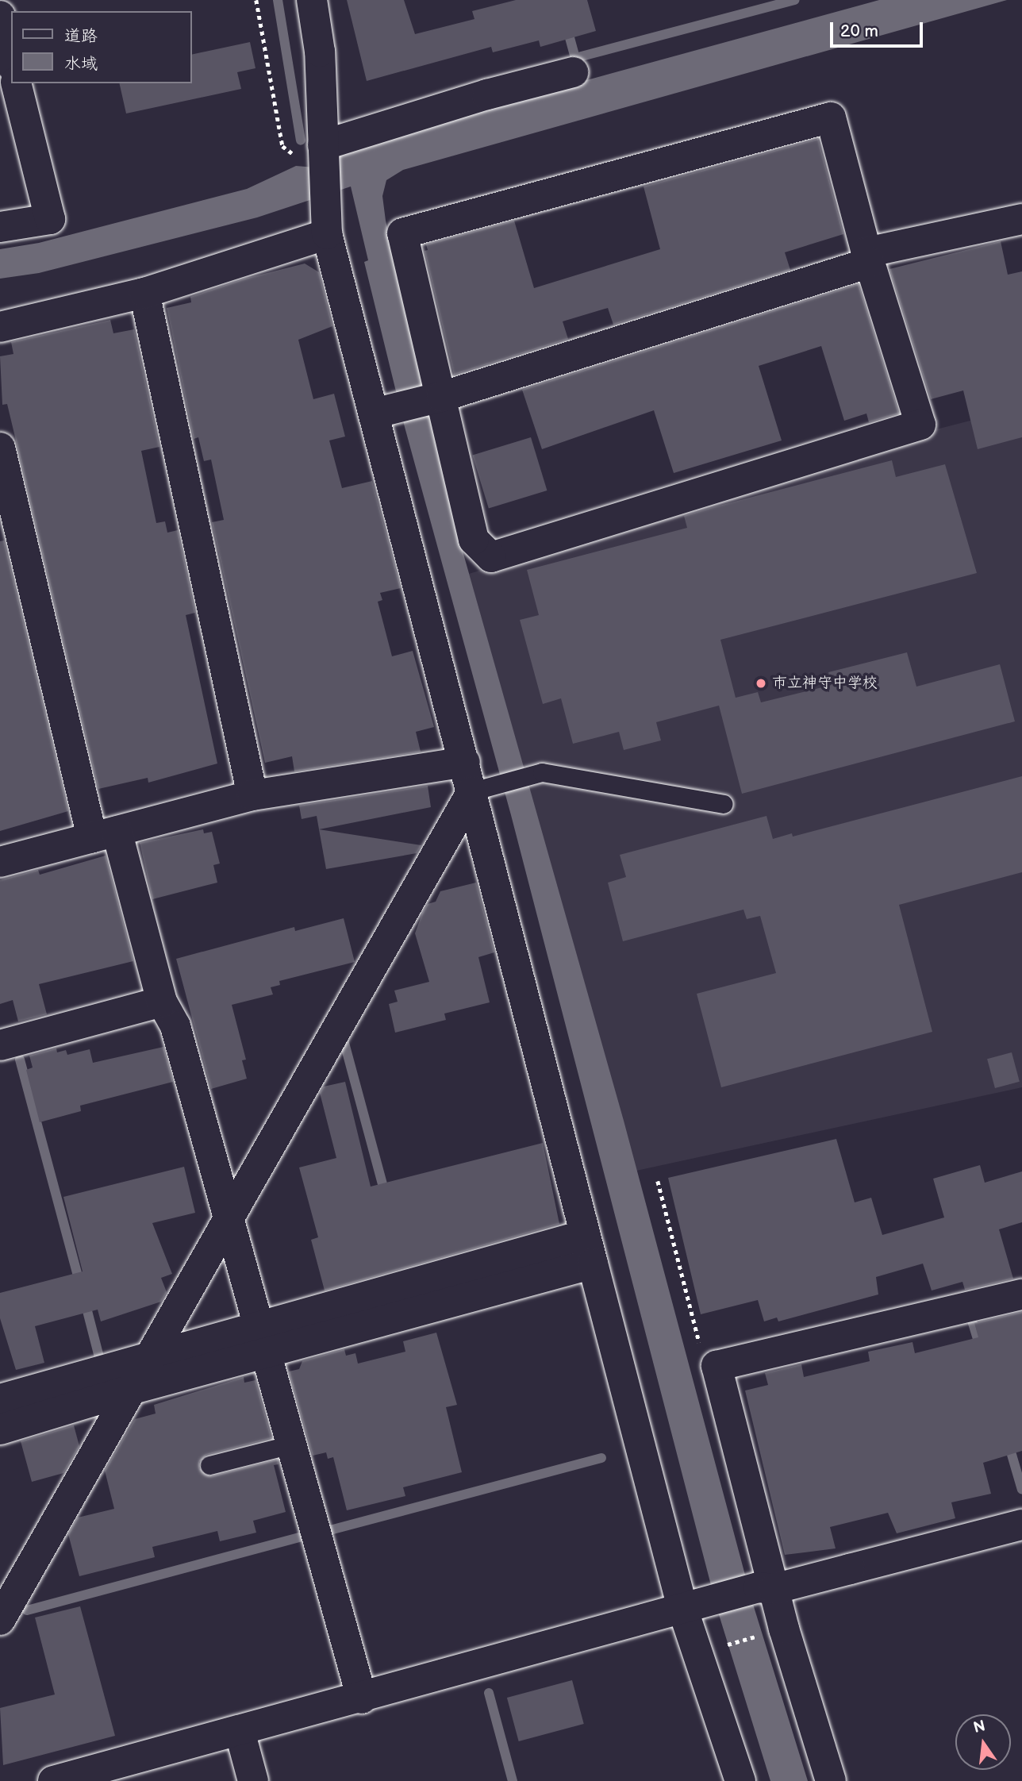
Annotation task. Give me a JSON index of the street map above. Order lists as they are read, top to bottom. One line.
{"places":["市立神守中学校"],"legend":["道路","水域"],"scale_bar":"20 m","north":"top"}
